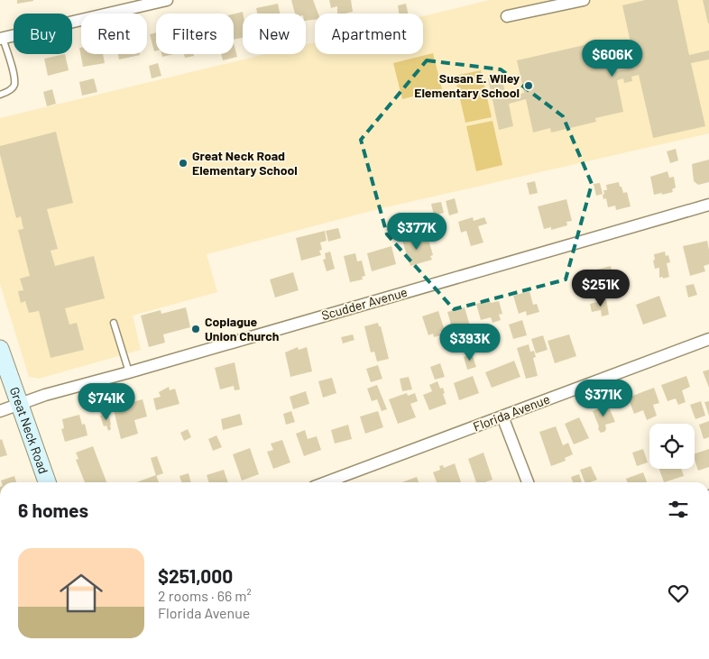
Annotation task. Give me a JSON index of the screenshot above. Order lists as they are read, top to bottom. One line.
{"streets":{"main road":["Great Neck Road"],"street":["Scudder Avenue","Florida Avenue"]},"crossings":[["Scudder Avenue","Great Neck Road"]],"places":["Susan E. Wiley Elementary School","Great Neck Road Elementary School","Copiague Union Church"],"page":{"chip":["Buy","Rent","Filters","New","Apartment"],"price":["$606K","$377K","$251K","$393K","$371K","$741K"],"heading":"6 homes","list":[{"name":"$251,000","note":"2 rooms · 66 m² · Florida Avenue"}]}}
